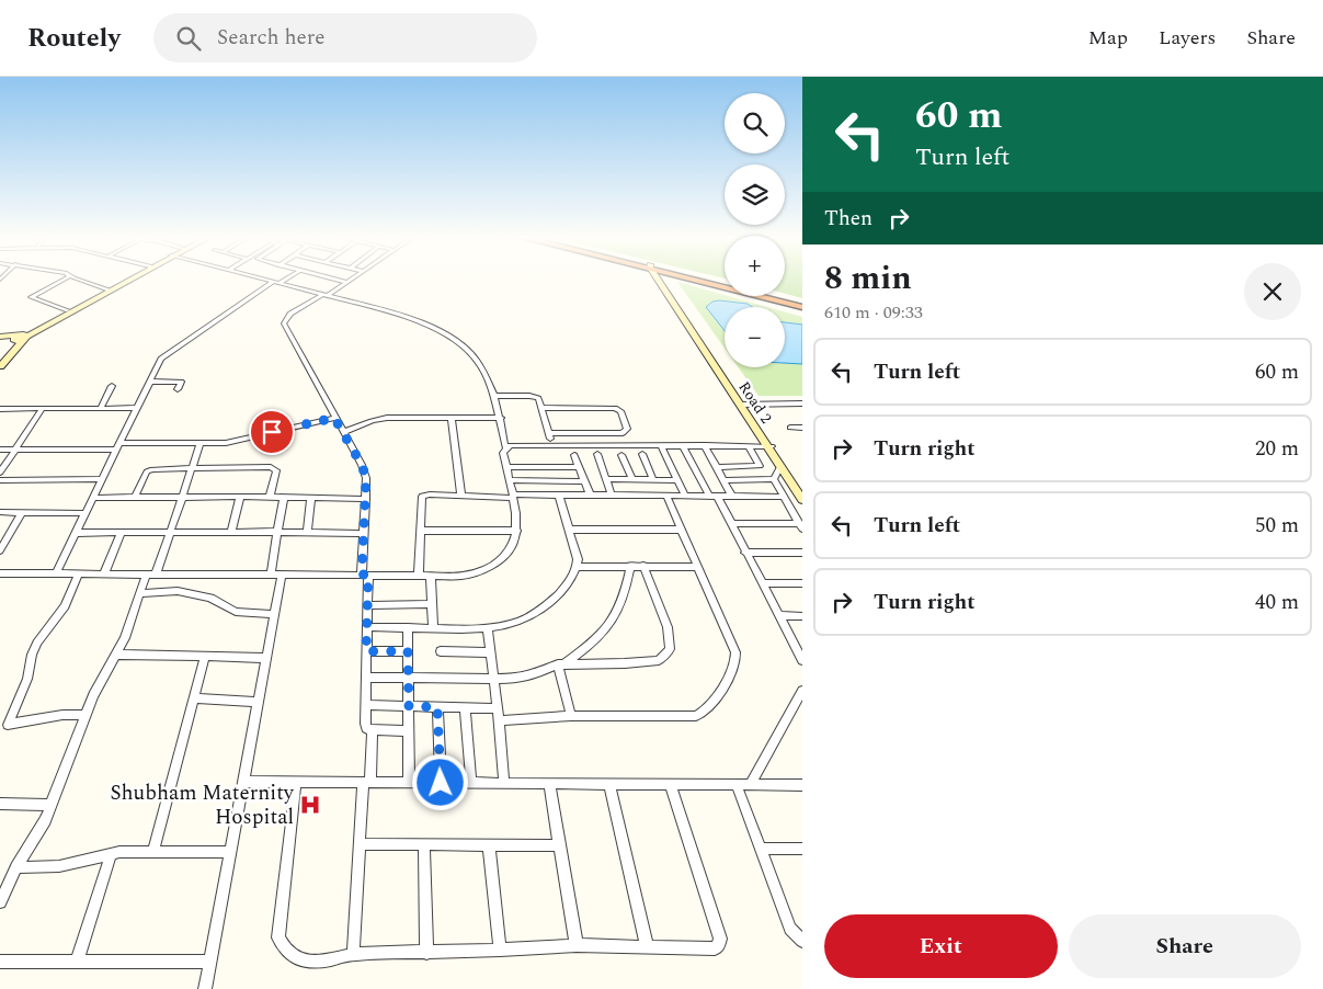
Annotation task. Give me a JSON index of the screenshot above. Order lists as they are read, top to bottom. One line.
{"streets":{"street":["Road 2"]},"places":{"hospital":["Shubham Maternity Hospital"]},"page":{"header":"Routely","search":"Search here","nav":["Map","Layers","Share"],"turn":["60 m","Turn left"],"map_buttons":["+","−"],"then":"Then","heading":["8 min","610 m · 09:33"],"list":[{"name":"Turn left","value":"60 m"},{"name":"Turn right","value":"20 m"},{"name":"Turn left","value":"50 m"},{"name":"Turn right","value":"40 m"}],"buttons":["Exit","Share"]}}
